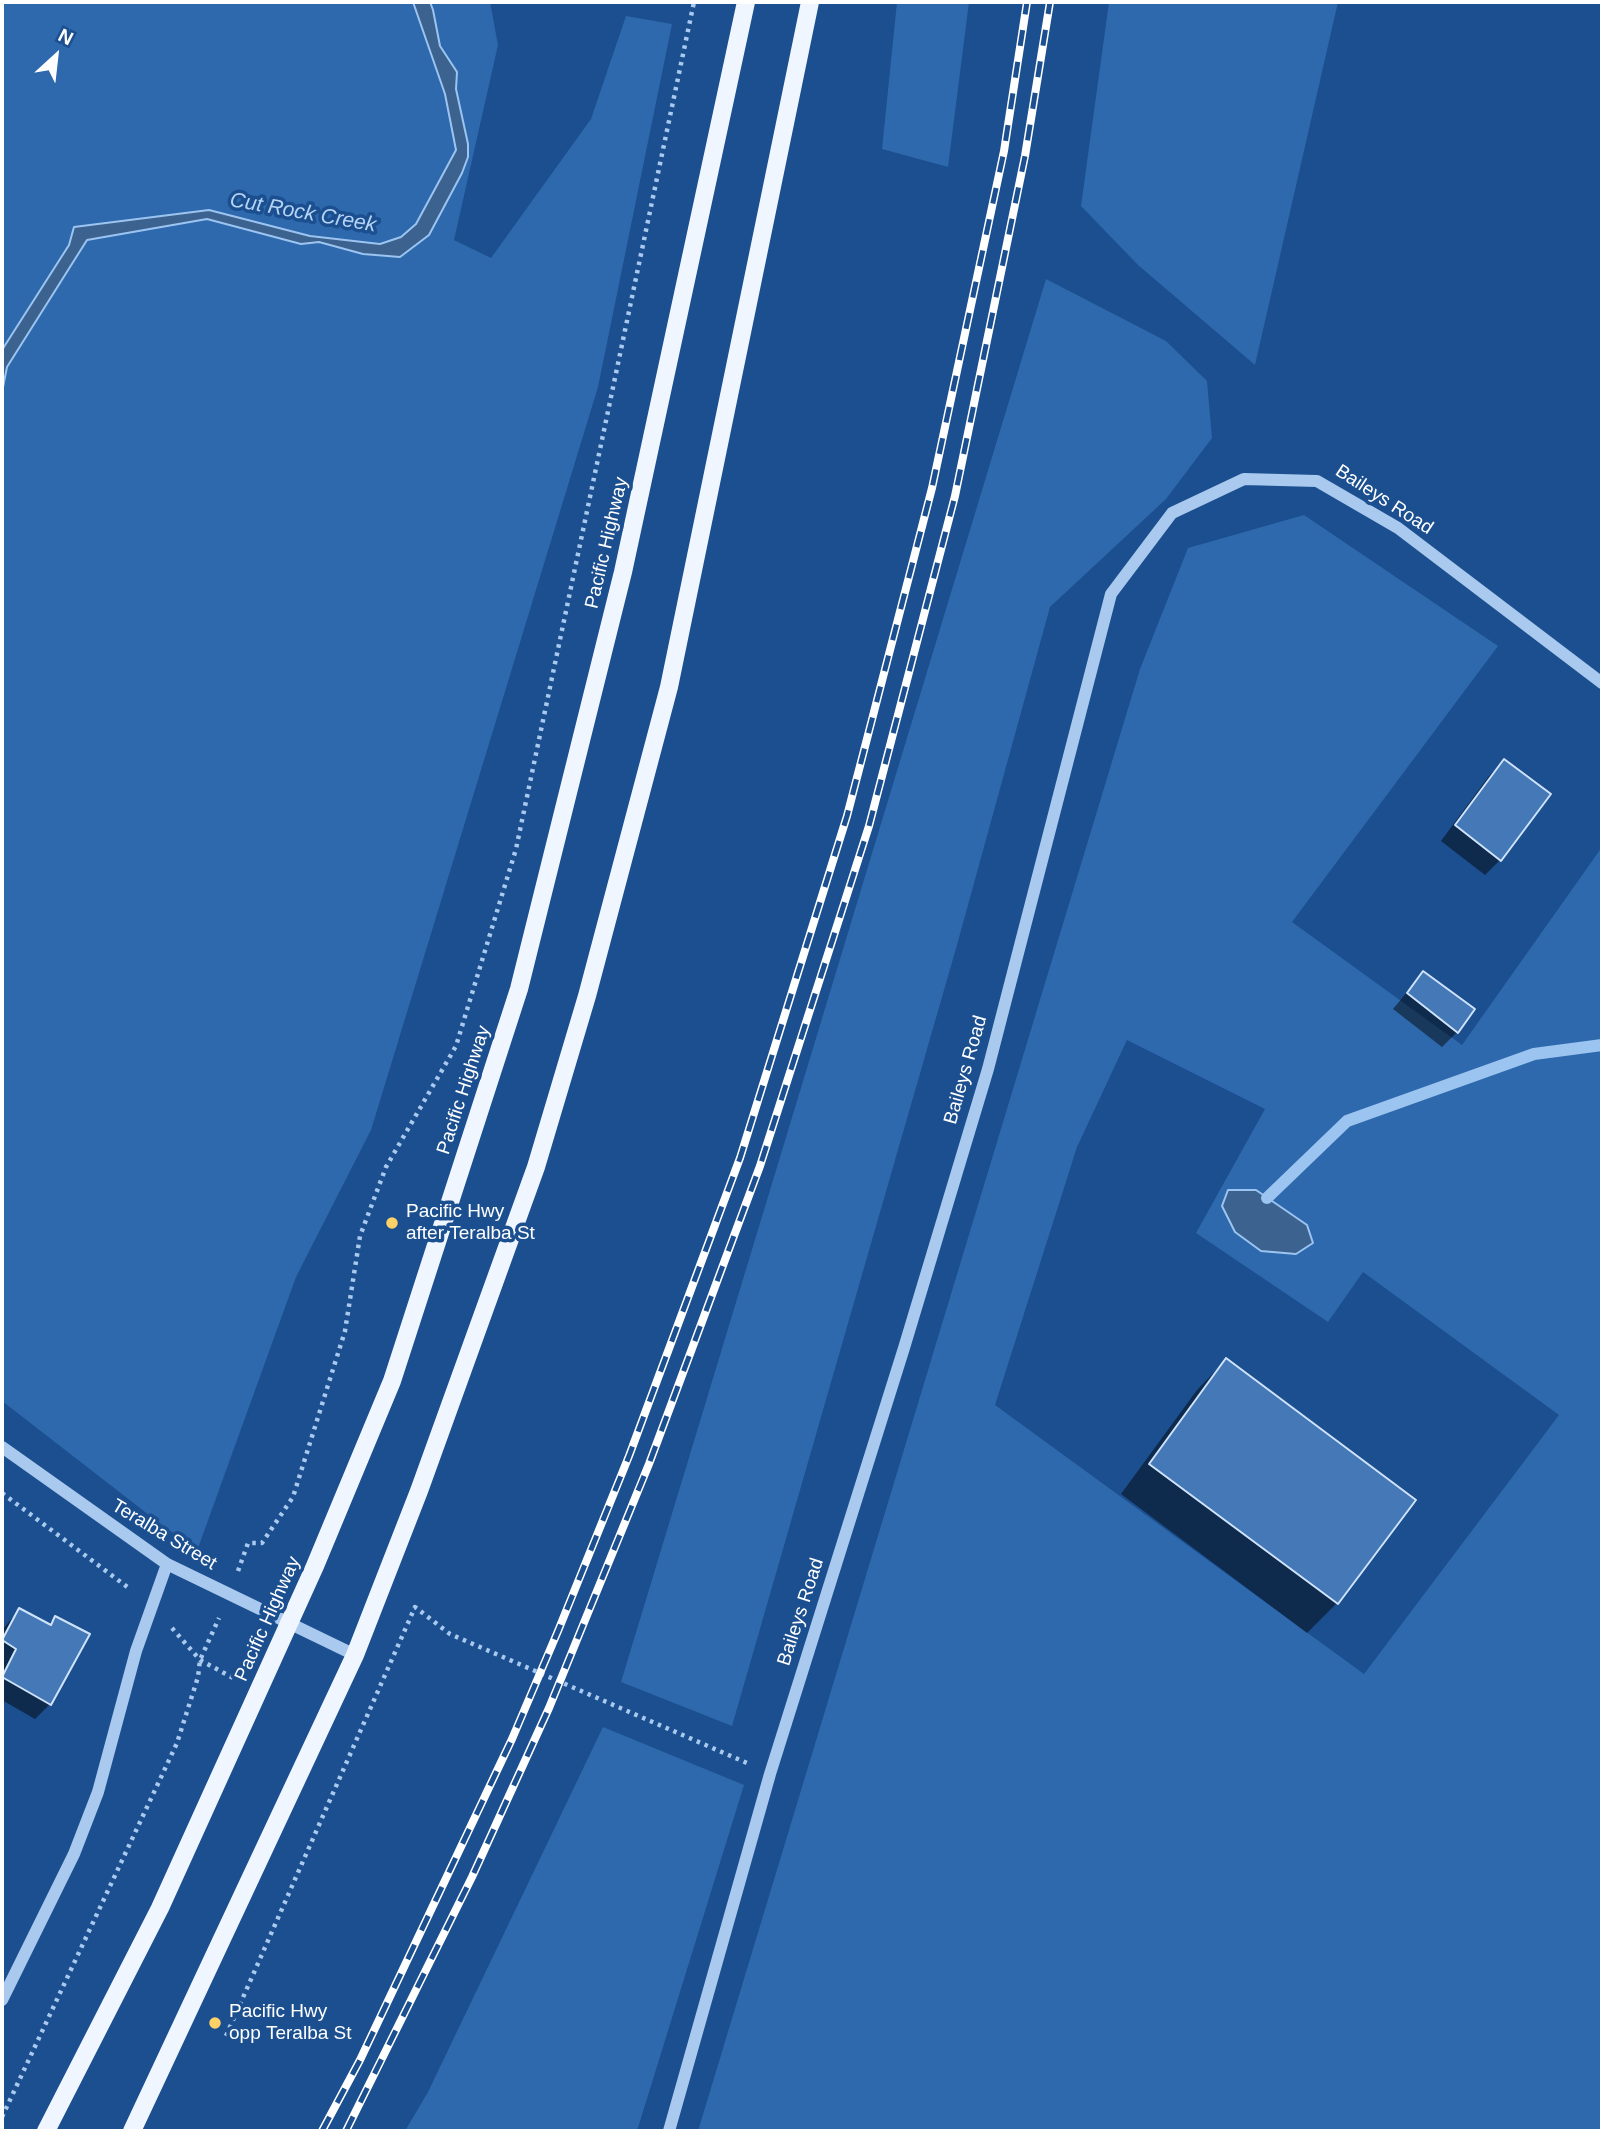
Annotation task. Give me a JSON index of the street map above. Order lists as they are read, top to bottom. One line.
{"streets":{"main road":["Pacific Highway"],"street":["Baileys Road","Teralba Street"]},"crossings":[["Pacific Highway","Teralba Street"]],"water":["Cut Rock Creek"],"places":["Pacific Hwy after Teralba St","Pacific Hwy opp Teralba St"],"north":"top right"}
